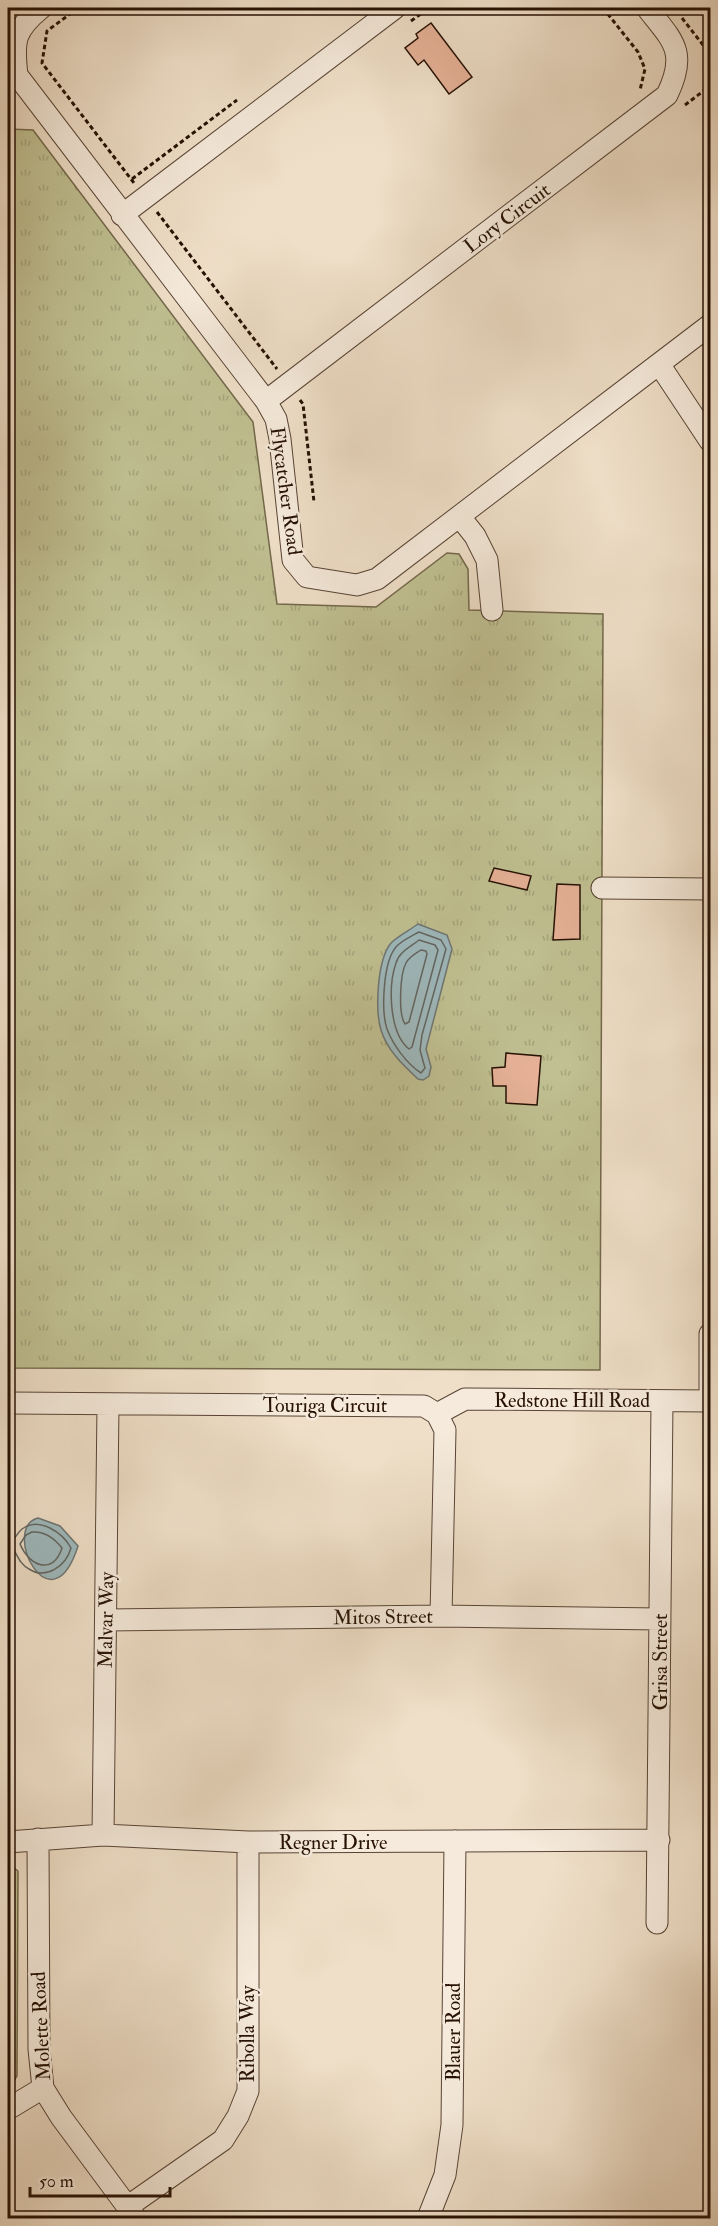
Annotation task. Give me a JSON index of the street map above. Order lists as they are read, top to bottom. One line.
{"streets":{"street":["Lory Circuit","Flycatcher Road","Redstone Hill Road","Touriga Circuit","Mitos Street","Malvar Way","Grisa Street","Regner Drive","Molette Road","Blauer Road","Ribolla Way"]},"crossings":[["Lory Circuit","Flycatcher Road"],["Redstone Hill Road","Touriga Circuit"],["Redstone Hill Road","Grisa Street"],["Touriga Circuit","Malvar Way"],["Mitos Street","Malvar Way"],["Mitos Street","Grisa Street"],["Malvar Way","Regner Drive"],["Grisa Street","Regner Drive"],["Regner Drive","Molette Road"],["Regner Drive","Blauer Road"],["Regner Drive","Ribolla Way"],["Molette Road","Ribolla Way"]],"scale_bar":"50 m"}
